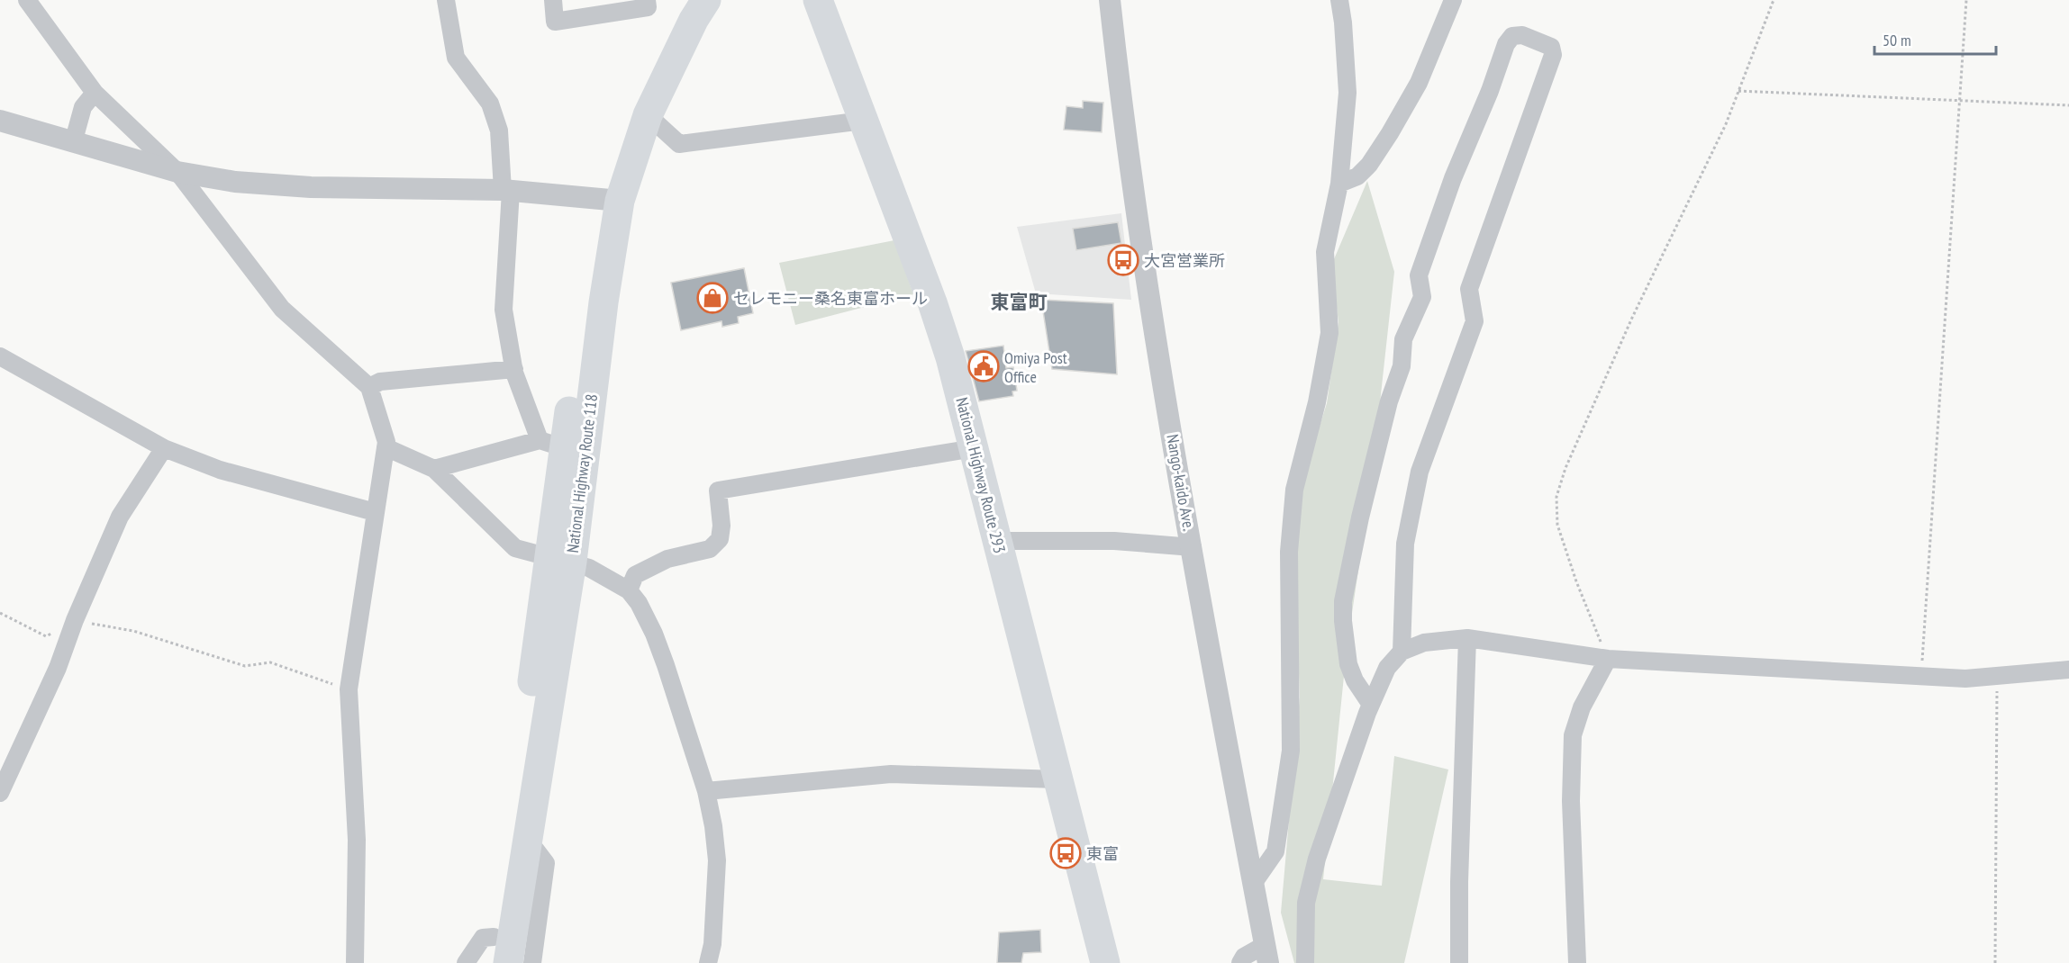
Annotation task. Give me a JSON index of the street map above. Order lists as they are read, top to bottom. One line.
{"streets":{"highway":["National Highway Route 118","National Highway Route 293"],"street":["Nango-kaido Ave."]},"districts":["東富町"],"places":{"bus stop":["大宮営業所","東富"],"shop":["セレモニー桑名東富ホール"],"public building":["Omiya Post Office"]},"scale_bar":"50 m"}
